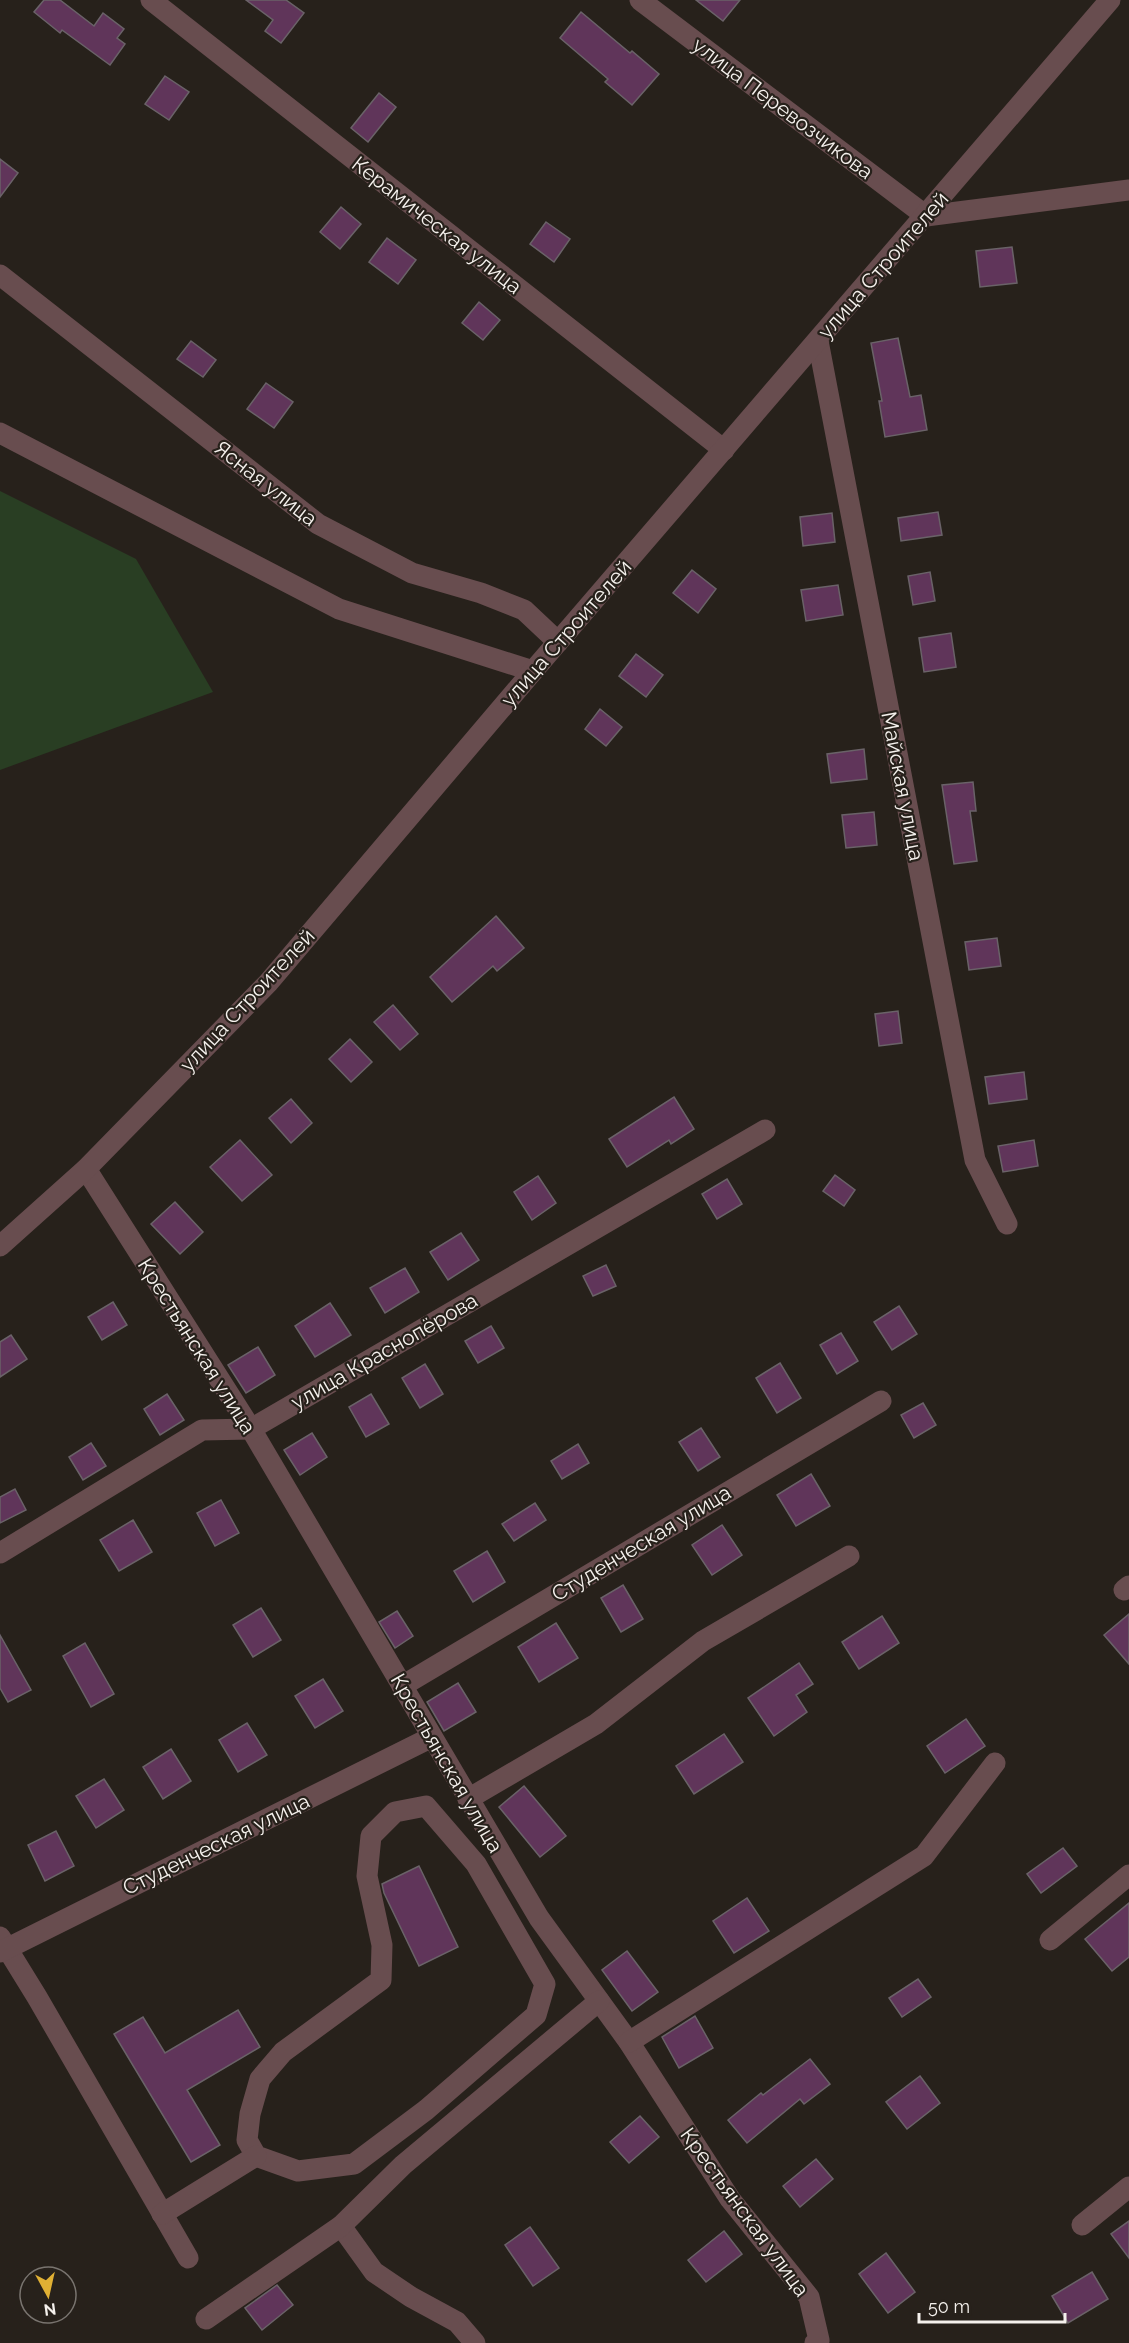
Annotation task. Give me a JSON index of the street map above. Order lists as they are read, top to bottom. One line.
{"streets":{"street":["улица Перевозчикова","Керамическая улица","улица Строителей","Ясная улица","Майская улица","Крестьянская улица","улица Краснопёрова","Студенческая улица"]},"crossings":[["улица Перевозчикова","улица Строителей"],["Керамическая улица","улица Строителей"],["улица Строителей","Ясная улица"],["улица Строителей","Майская улица"],["улица Строителей","Крестьянская улица"],["Крестьянская улица","улица Краснопёрова"],["Крестьянская улица","Студенческая улица"]],"scale_bar":"50 m","north":"bottom"}
